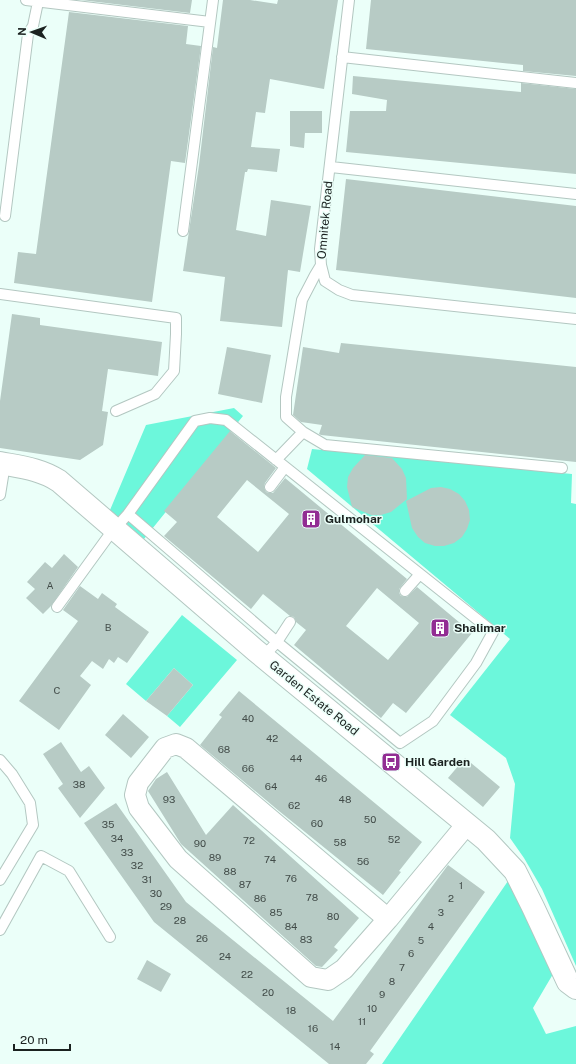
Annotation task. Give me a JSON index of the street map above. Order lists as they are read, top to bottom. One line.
{"streets":{"street":["Garden Estate Road"],"lane":["Omnitek Road"]},"places":{"building":["Gulmohar","Shalimar"],"bus stop":["Hill Garden"]},"house_numbers":["A","B","C","40","42","68","44","66","46","38","64","93","48","62","50","60","35","34","52","72","58","90","33","89","74","56","32","88","76","31","87","1","30","78","86","2","29","85","3","80","28","84","4","26","83","5","6","24","7","22","8","20","9","10","18","11","16","14"],"scale_bar":"20 m","north":"left"}
